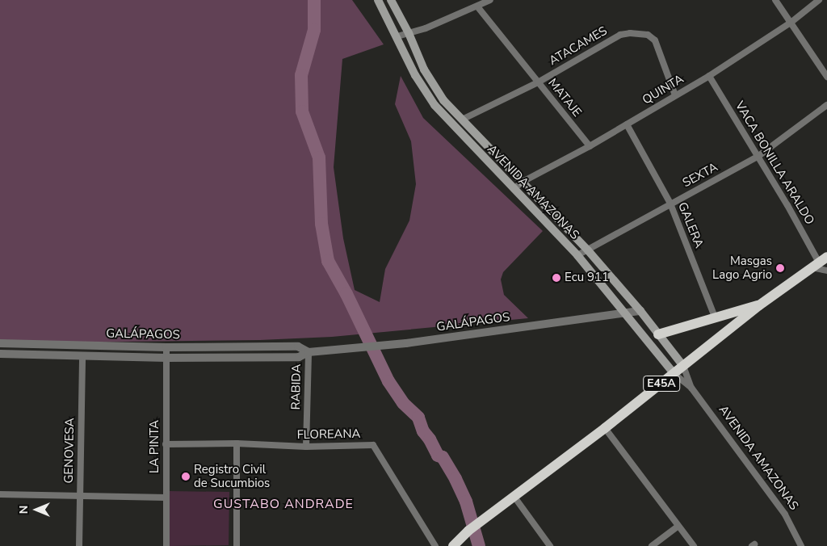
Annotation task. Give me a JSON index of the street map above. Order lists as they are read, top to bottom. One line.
{"streets":{"highway":["E45A"],"main road":["AVENIDA AMAZONAS"],"street":["ATACAMES","QUINTA","MATAJE","VACA BONILLA ARALDO","SEXTA","GALERA","GALÁPAGOS","RABIDA","FLOREANA","LA PINTA","GENOVESA"]},"crossings":[["ATACAMES","QUINTA"],["ATACAMES","MATAJE"],["ATACAMES","AVENIDA AMAZONAS"],["QUINTA","MATAJE"],["QUINTA","VACA BONILLA ARALDO"],["QUINTA","AVENIDA AMAZONAS"],["QUINTA","GALERA"],["VACA BONILLA ARALDO","SEXTA"],["VACA BONILLA ARALDO","E45A"],["SEXTA","AVENIDA AMAZONAS"],["SEXTA","GALERA"],["AVENIDA AMAZONAS","GALÁPAGOS"],["AVENIDA AMAZONAS","E45A"],["GALÁPAGOS","RABIDA"],["GALÁPAGOS","LA PINTA"],["GALÁPAGOS","GENOVESA"],["RABIDA","FLOREANA"],["FLOREANA","LA PINTA"]],"districts":["GUSTABO ANDRADE"],"places":["Masgas Lago Agrio","Ecu 911","Registro Civil de Sucumbios"],"north":"left"}
